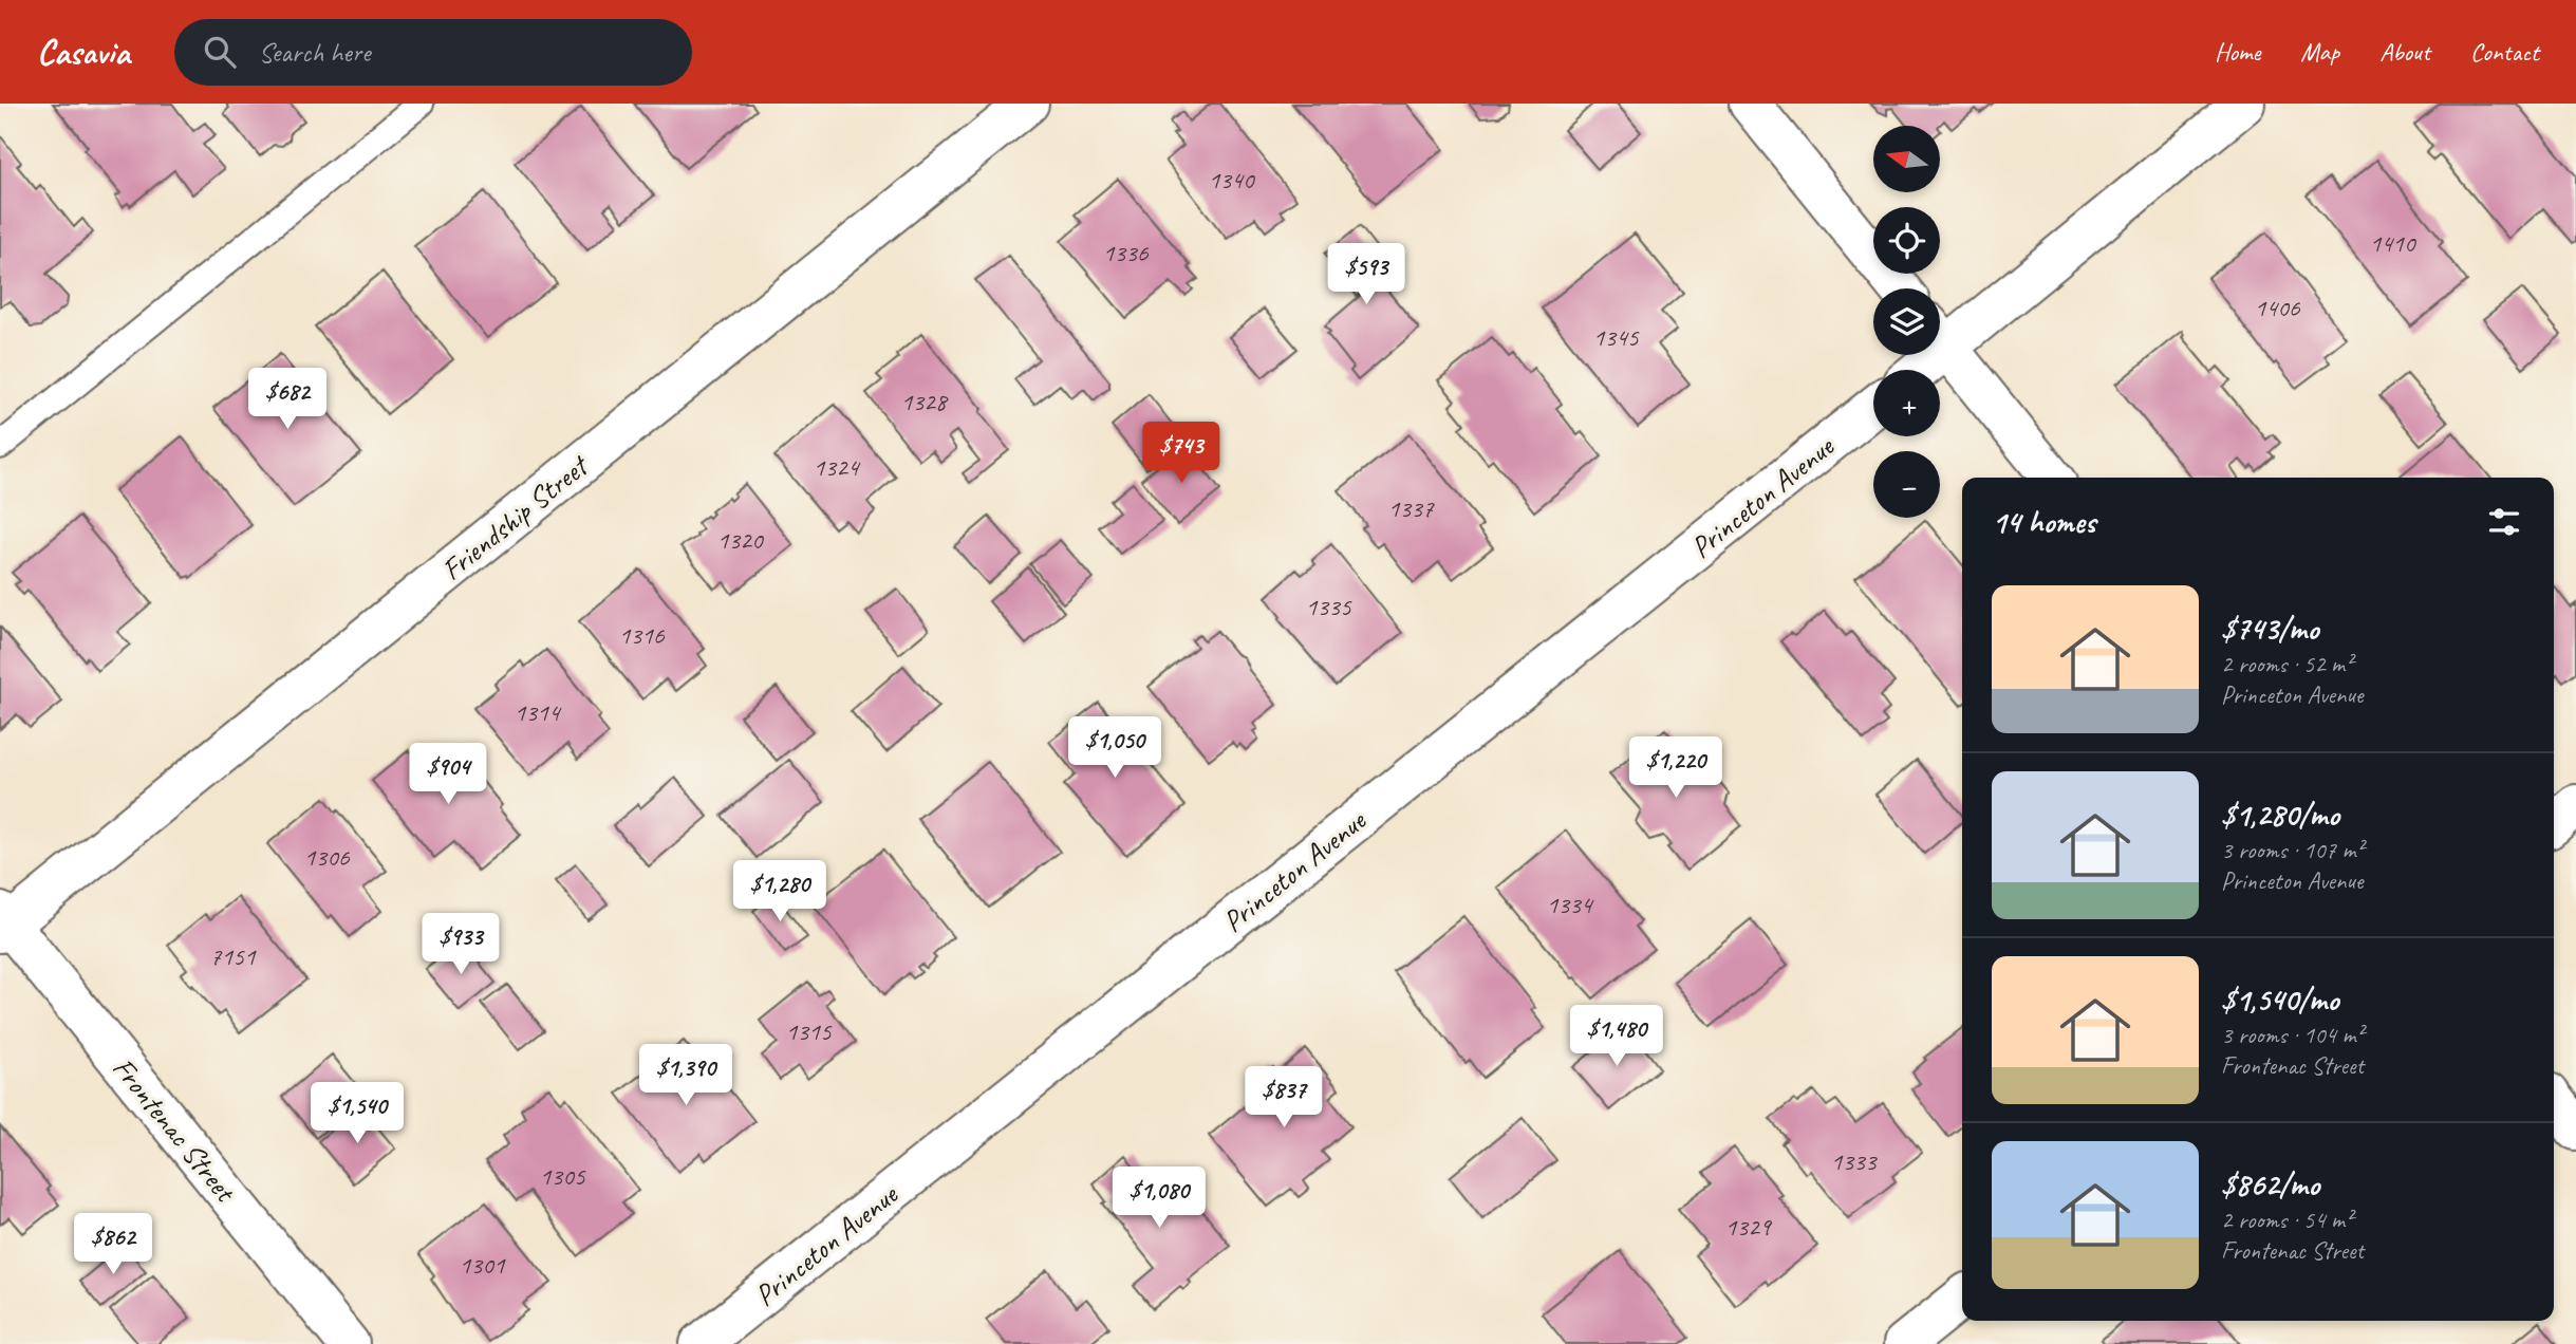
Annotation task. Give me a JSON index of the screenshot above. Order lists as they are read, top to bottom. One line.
{"streets":{"street":["Princeton Avenue","Friendship Street","Frontenac Street"]},"crossings":[["Friendship Street","Frontenac Street"]],"house_numbers":["1340","1410","1336","1406","1345","1328","1324","1337","1320","1335","1316","1314","1306","1334","7151","1315","1333","1305","1329","1301"],"north":"left","page":{"header":"Casavia","search":"Search here","nav":["Home","Map","About","Contact"],"map_buttons":["+","−"],"price":["$593","$682","$743","$1,050","$1,220","$904","$1,280","$933","$1,480","$1,390","$837","$1,540","$1,080","$862"],"heading":"14 homes","list":[{"name":"$743/mo","note":"2 rooms · 52 m² · Princeton Avenue"},{"name":"$1,280/mo","note":"3 rooms · 107 m² · Princeton Avenue"},{"name":"$1,540/mo","note":"3 rooms · 104 m² · Frontenac Street"},{"name":"$862/mo","note":"2 rooms · 54 m² · Frontenac Street"}]}}
